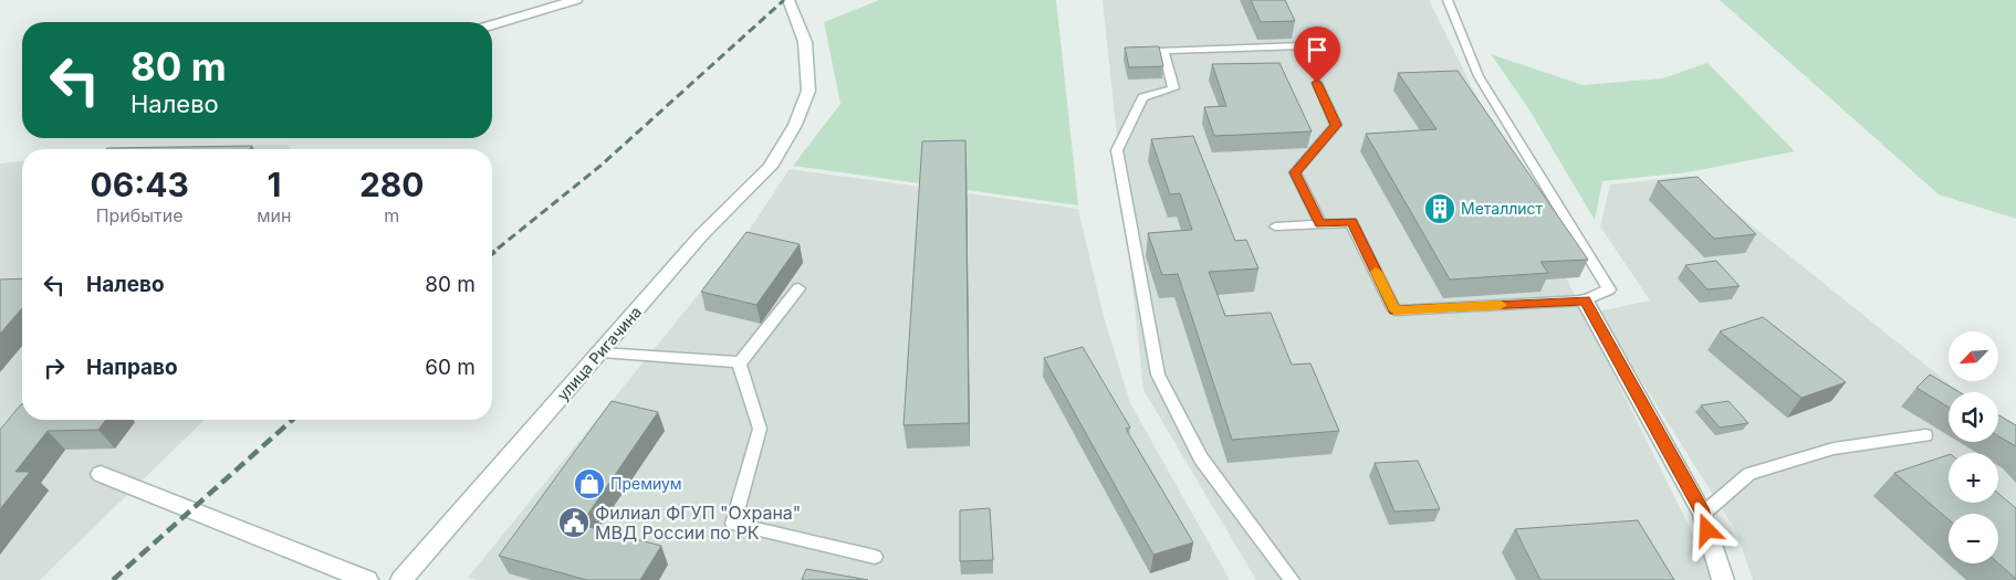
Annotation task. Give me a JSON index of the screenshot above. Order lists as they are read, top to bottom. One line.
{"streets":{"main road":["улица Ригачина"]},"places":{"building":["Металлист"],"shop":["Премиум"],"public building":["Филиал ФГУП \"Охрана\" МВД России по РК"]},"north":"bottom left","page":{"turn":["80 m","Налево"],"eta":["06:43","Прибытие","1","мин","280","m"],"list":[{"name":"Налево","value":"80 m"},{"name":"Направо","value":"60 m"}],"map_buttons":["+","−"]}}
